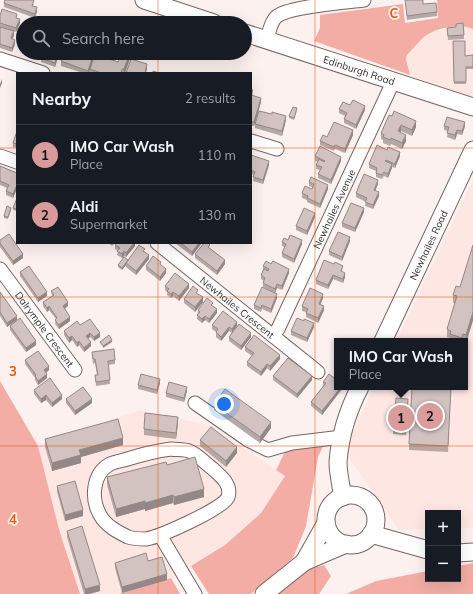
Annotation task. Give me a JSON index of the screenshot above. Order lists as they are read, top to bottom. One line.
{"streets":{"main road":["Edinburgh Road","Newhailes Road"],"street":["Newhailes Avenue","Newhailes Crescent","Dalrymple Crescent"]},"crossings":[["Edinburgh Road","Newhailes Avenue"],["Newhailes Avenue","Newhailes Crescent"]],"page":{"search":"Search here","heading":["Nearby","2 results"],"list":[{"mark":"1","name":"IMO Car Wash","note":"Place","value":"110 m"},{"mark":"2","name":"Aldi","note":"Supermarket","value":"130 m"}],"popup":["IMO Car Wash","Place"],"pins":["2","1"],"map_buttons":["+","−"]},"grid":{"columns":["C"],"rows":["3","4"]}}
